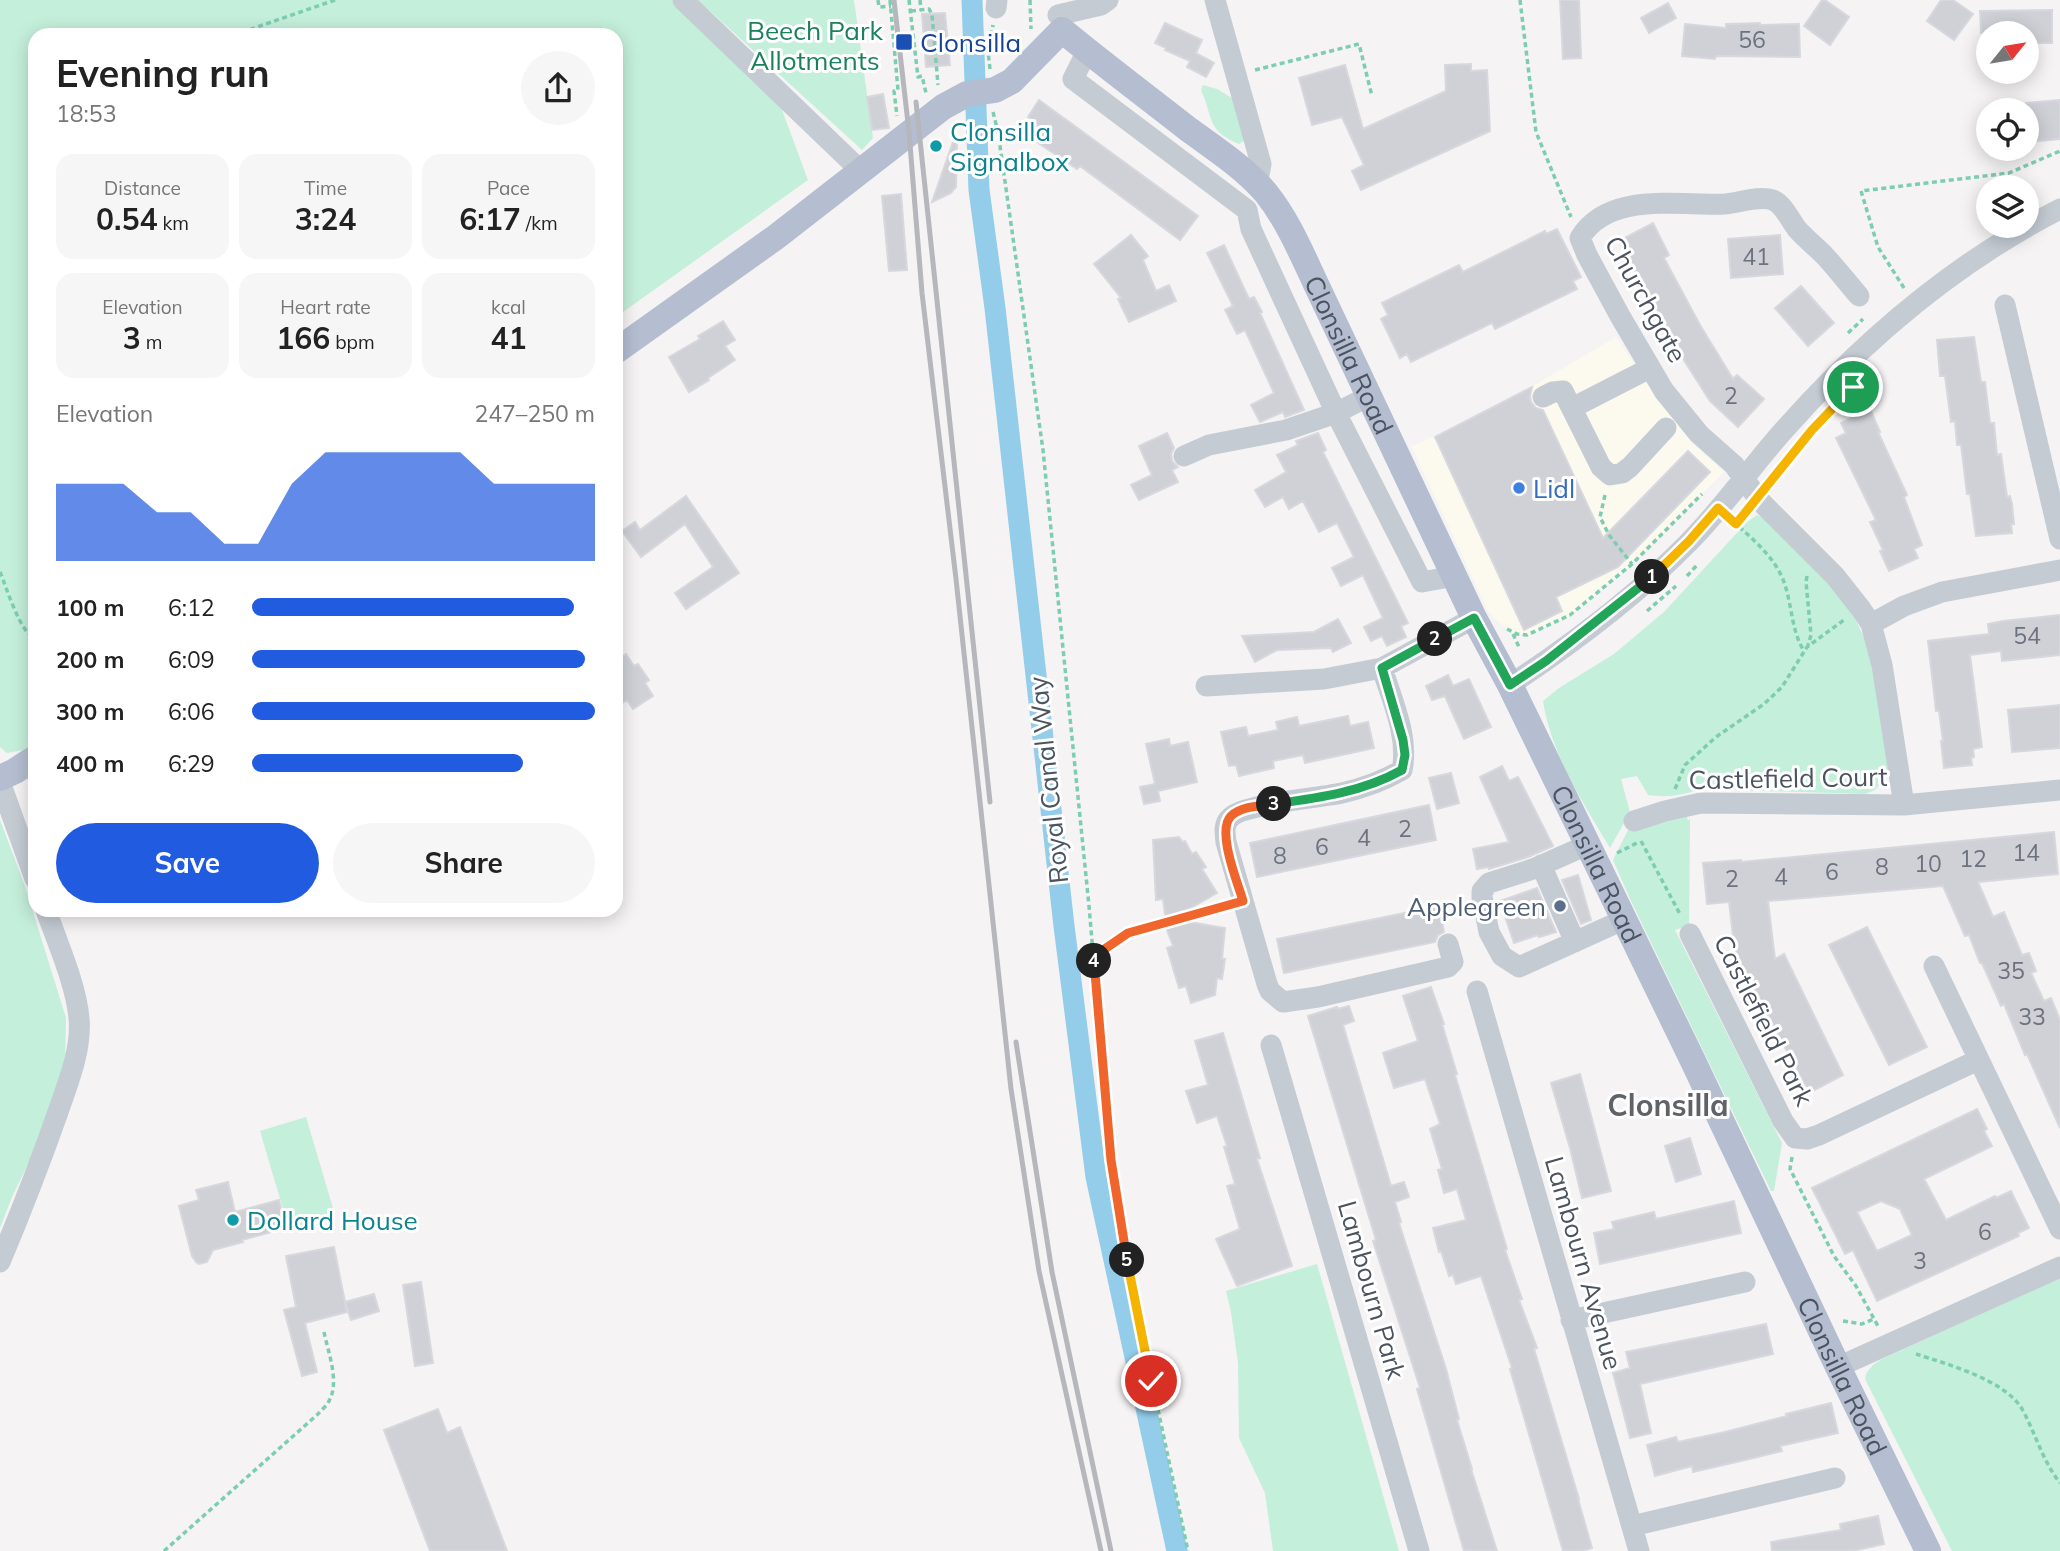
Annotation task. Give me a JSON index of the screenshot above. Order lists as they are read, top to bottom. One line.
{"streets":{"main road":["Clonsilla Road"],"street":["Churchgate","Castlefield Court","Castlefield Park","Lambourn Avenue","Lambourn Park"],"path":["Royal Canal Way"]},"crossings":[["Churchgate","Castlefield Court"]],"districts":["Clonsilla"],"parks":["Beech Park Allotments"],"places":{"transit":["Clonsilla"],"other":["Clonsilla Signalbox","Lidl","Applegreen","Dollard House"]},"house_numbers":["56","41","2","54","2","4","6","14","8","12","10","8","6","4","2","35","33","6","3"],"north":"top right","page":{"heading":["Evening run","18:53"],"stats":[["Distance","0.54 km"],["Time","3:24"],["Pace","6:17 /km"],["Elevation","3 m"],["Heart rate","166 bpm"],["kcal","41"]],"chart":["Elevation","247–250 m"],"pins":["1","2","3","4","5"],"list":[{"name":"100 m","note":"6:12"},{"name":"200 m","note":"6:09"},{"name":"300 m","note":"6:06"},{"name":"400 m","note":"6:29"}],"buttons":["Save","Share"]}}
